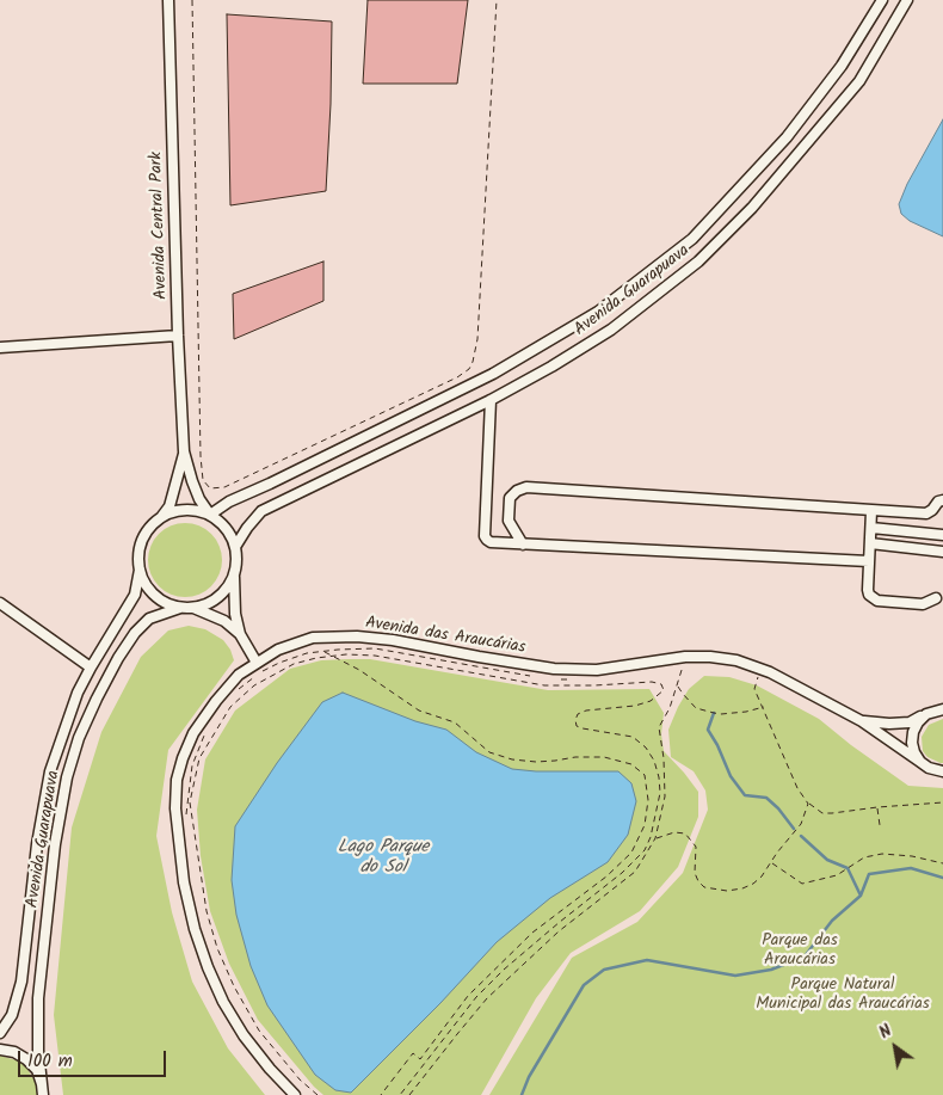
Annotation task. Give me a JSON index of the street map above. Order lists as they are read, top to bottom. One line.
{"streets":{"street":["Avenida Central Park","Avenida Guarapuava","Avenida das Araucárias"]},"water":["Lago Parque do Sol"],"parks":["Parque das Araucárias","Parque Natural Municipal das Araucárias"],"scale_bar":"100 m","north":"top left"}
